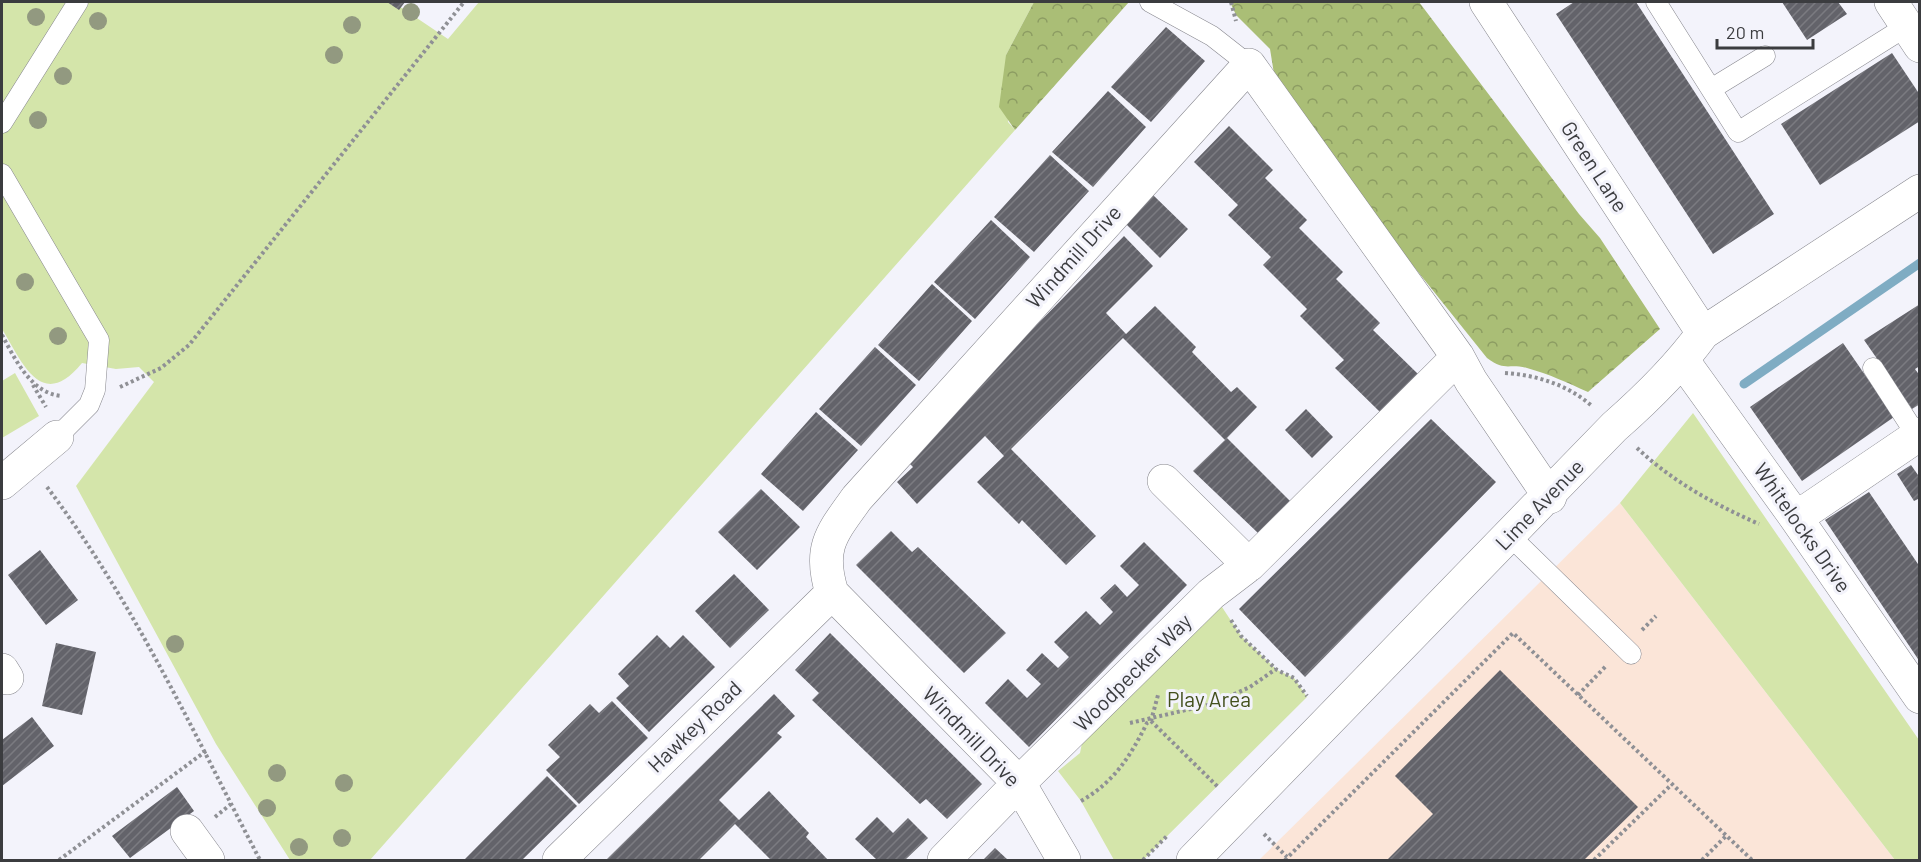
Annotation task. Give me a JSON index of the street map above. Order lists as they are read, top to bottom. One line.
{"streets":{"street":["Green Lane","Windmill Drive","Lime Avenue","Whitelocks Drive","Woodpecker Way","Hawkey Road"]},"crossings":[["Green Lane","Lime Avenue"],["Windmill Drive","Woodpecker Way"],["Windmill Drive","Hawkey Road"],["Lime Avenue","Whitelocks Drive"]],"parks":["Play Area"],"scale_bar":"20 m"}
